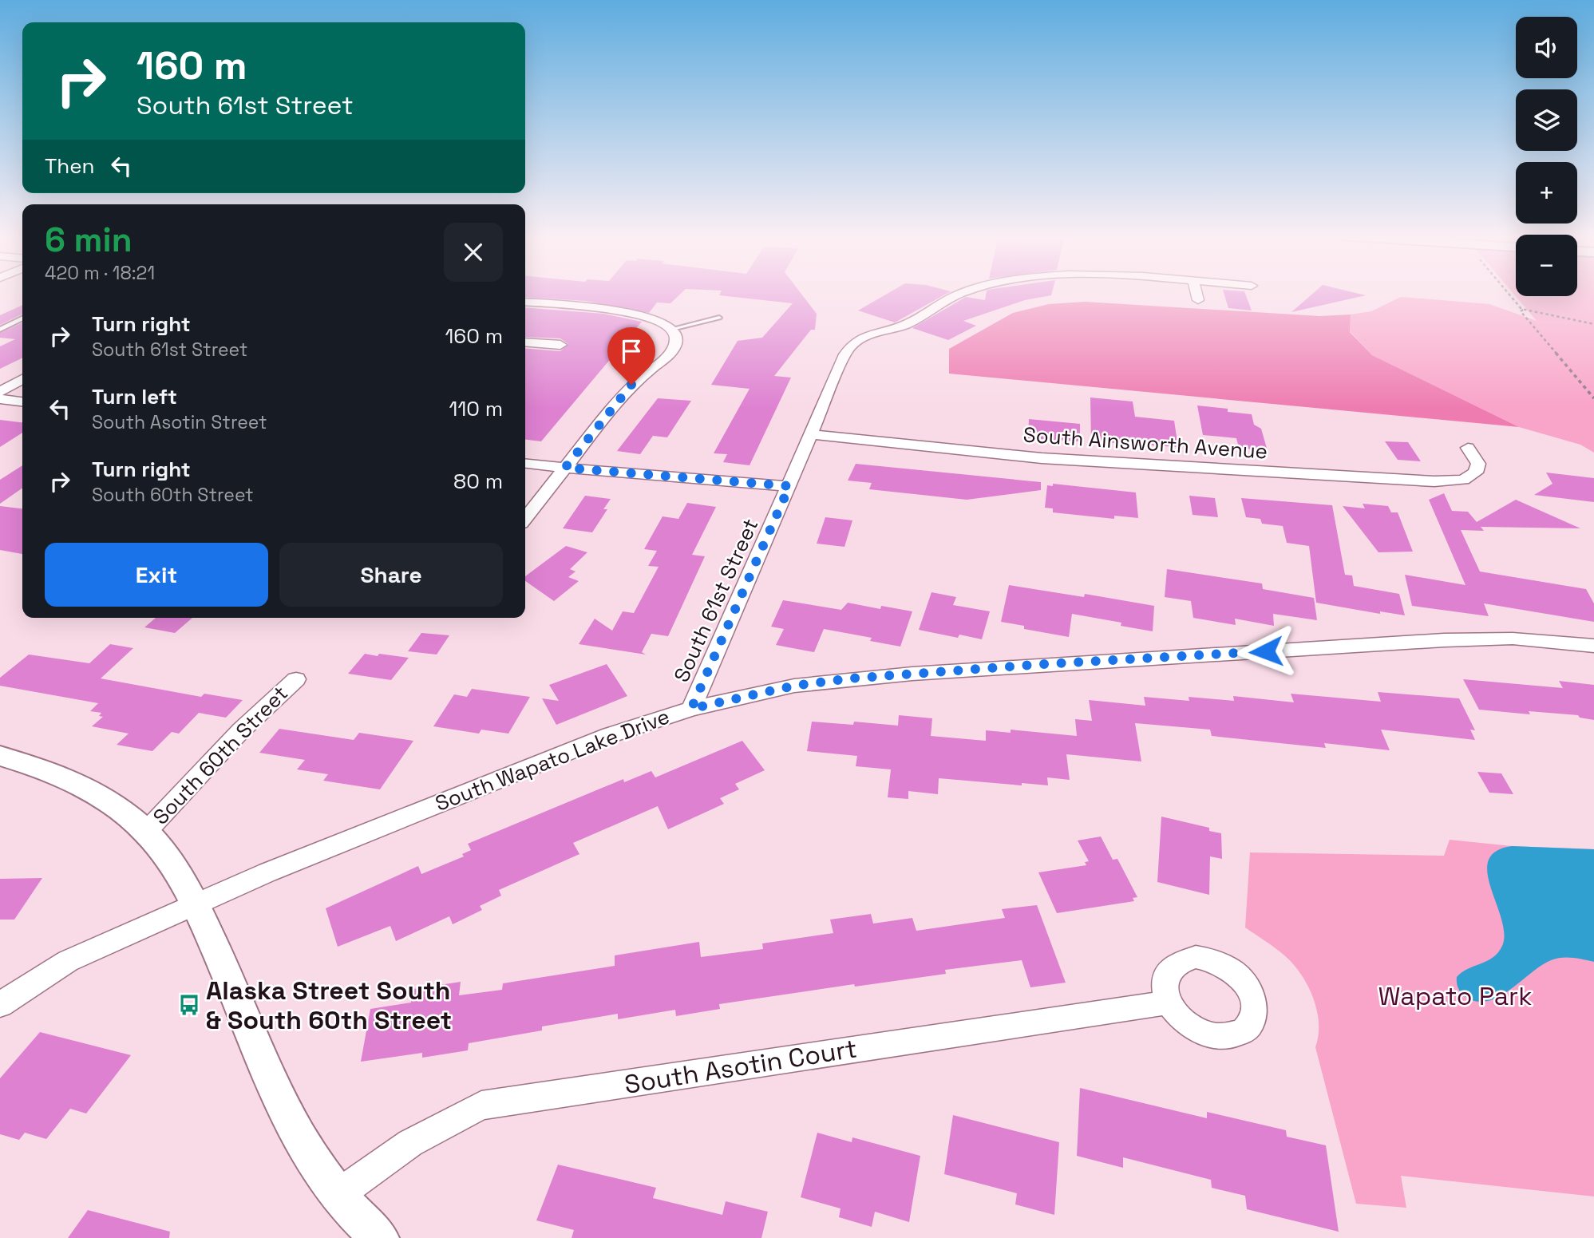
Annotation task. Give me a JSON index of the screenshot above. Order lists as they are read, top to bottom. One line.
{"streets":{"street":["South Ainsworth Avenue","South 61st Street","South 60th Street","South Wapato Lake Drive","South Asotin Court"]},"crossings":[["South Ainsworth Avenue","South 61st Street"],["South 61st Street","South Wapato Lake Drive"]],"parks":["Wapato Park"],"places":{"bus stop":["Alaska Street South & South 60th Street"]},"page":{"map_buttons":["+","−"],"turn":["160 m","South 61st Street"],"then":"Then","heading":["6 min","420 m · 18:21"],"list":[{"name":"Turn right","note":"South 61st Street","value":"160 m"},{"name":"Turn left","note":"South Asotin Street","value":"110 m"},{"name":"Turn right","note":"South 60th Street","value":"80 m"}],"buttons":["Exit","Share"]}}
